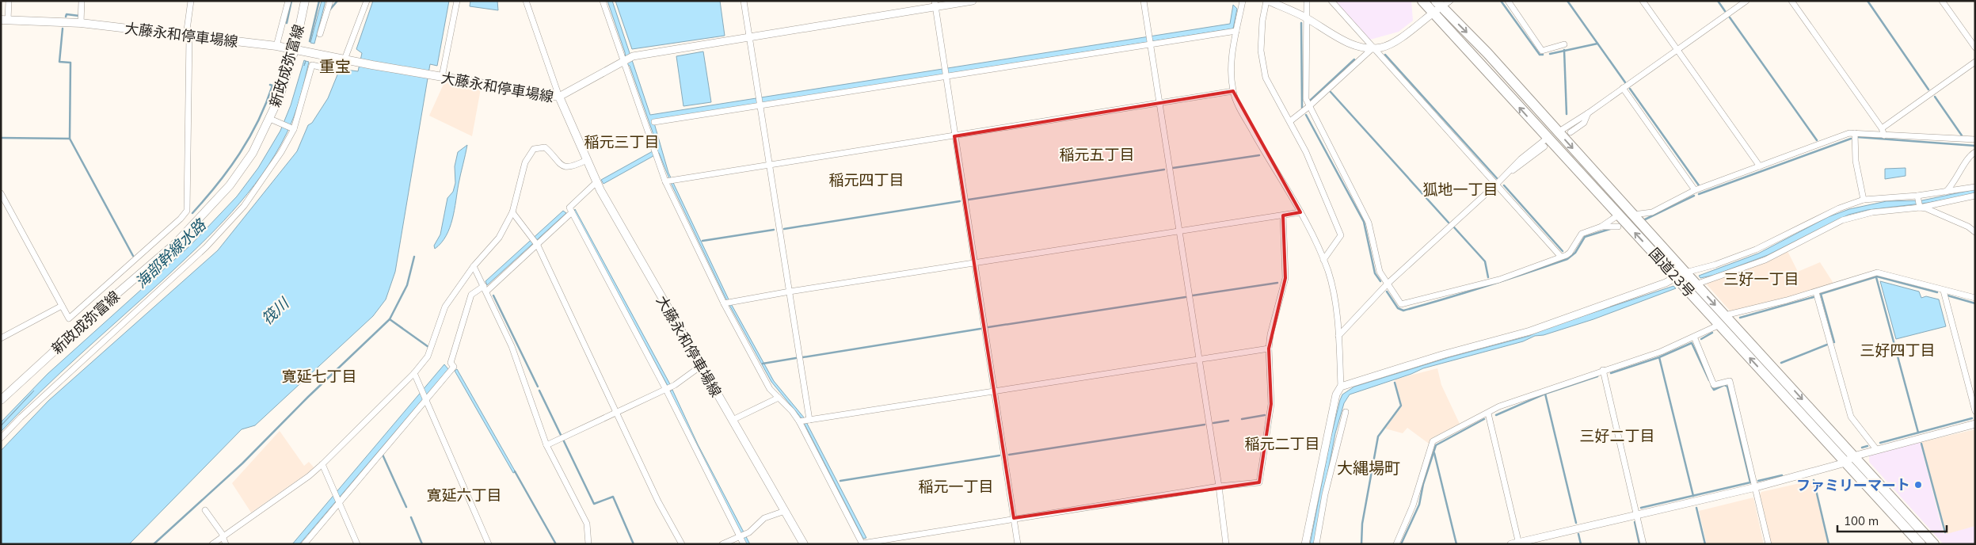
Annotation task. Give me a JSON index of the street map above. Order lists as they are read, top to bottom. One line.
{"streets":{"highway":["国道23号"],"main road":["大藤永和停車場線","新政成弥富線"]},"crossings":[["大藤永和停車場線","新政成弥富線"]],"districts":["重宝","稲元三丁目","稲元五丁目","稲元四丁目","狐地一丁目","三好一丁目","三好四丁目","寛延七丁目","三好二丁目","稲元二丁目","大縄場町","稲元一丁目","寛延六丁目"],"water":["海部幹線水路","筏川"],"places":["ファミリーマート"],"scale_bar":"100 m"}
